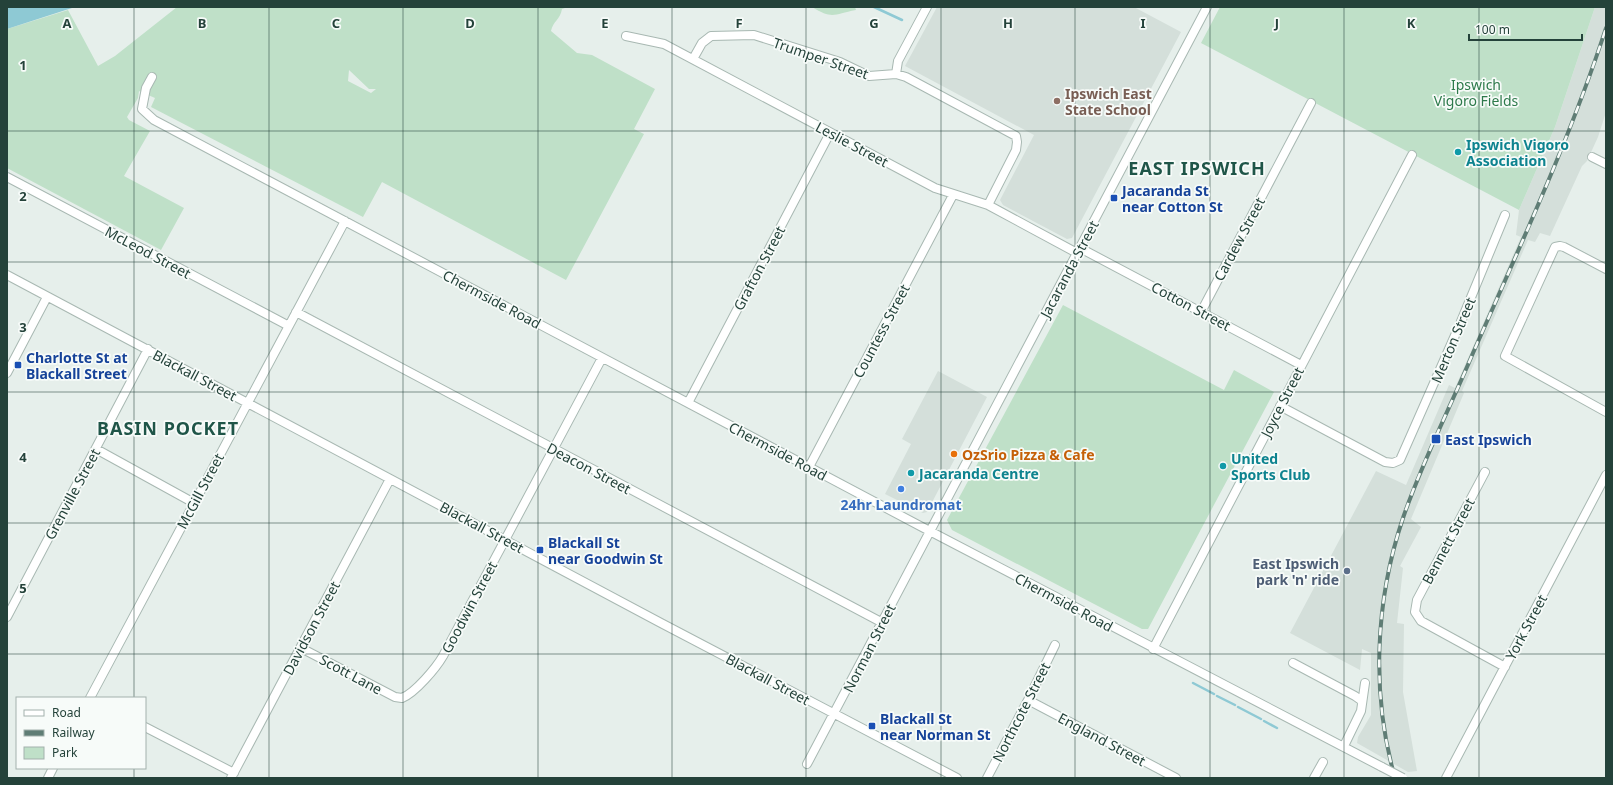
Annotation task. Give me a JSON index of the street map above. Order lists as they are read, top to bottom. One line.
{"streets":{"street":["Trumper Street","Leslie Street","Cardew Street","McLeod Street","Grafton Street","Jacaranda Street","Chermside Road","Cotton Street","Countess Street","Merton Street","Blackall Street","Joyce Street","Deacon Street","McGill Street","Grenville Street","Bennett Street","Goodwin Street","York Street","Davidson Street","Norman Street","Scott Lane","Northcote Street","England Street"]},"crossings":[["Trumper Street","Leslie Street"],["Leslie Street","Grafton Street"],["Leslie Street","Jacaranda Street"],["Leslie Street","Cotton Street"],["Leslie Street","Countess Street"],["Cardew Street","Cotton Street"],["McLeod Street","McGill Street"],["Grafton Street","Chermside Road"],["Jacaranda Street","Chermside Road"],["Jacaranda Street","Cotton Street"],["Jacaranda Street","Norman Street"],["Chermside Road","Countess Street"],["Chermside Road","Joyce Street"],["Chermside Road","McGill Street"],["Chermside Road","Goodwin Street"],["Chermside Road","Norman Street"],["Cotton Street","Joyce Street"],["Merton Street","Joyce Street"],["Blackall Street","McGill Street"],["Blackall Street","Grenville Street"],["Blackall Street","Goodwin Street"],["Blackall Street","Davidson Street"],["Blackall Street","Norman Street"],["Deacon Street","McGill Street"],["Deacon Street","Goodwin Street"],["Deacon Street","Norman Street"],["Bennett Street","York Street"],["Goodwin Street","Scott Lane"],["Davidson Street","Scott Lane"],["Northcote Street","England Street"]],"districts":["EAST IPSWICH","BASIN POCKET"],"parks":["Ipswich Vigoro Fields"],"places":{"other":["Ipswich East State School","Ipswich Vigoro Association","OzSrio Pizza & Cafe","United Sports Club","Jacaranda Centre","24hr Laundromat","East Ipswich park 'n' ride"],"transit":["Jacaranda St near Cotton St","Charlotte St at Blackall Street","East Ipswich","Blackall St near Goodwin St","Blackall St near Norman St"]},"legend":["Road","Railway","Park"],"scale_bar":"100 m","grid":{"columns":["A","B","C","D","E","F","G","H","I","J","K"],"rows":["1","2","3","4","5"]}}
